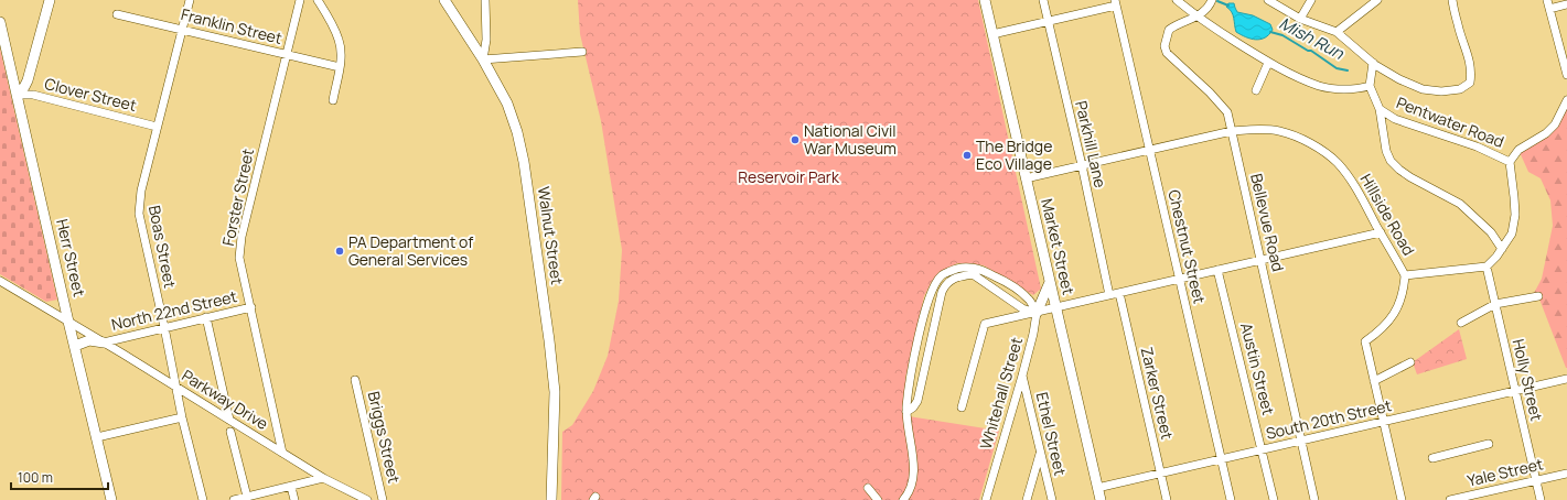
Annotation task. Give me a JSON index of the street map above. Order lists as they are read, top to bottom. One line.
{"streets":{"main road":["Walnut Street","Market Street","Herr Street"],"street":["Franklin Street","Clover Street","Pentwater Road","Parkhill Lane","Forster Street","Hillside Road","Bellevue Road","Boas Street","Chestnut Street","North 22nd Street","Austin Street","Holly Street","Whitehall Street","Zarker Street","Parkway Drive","South 20th Street","Ethel Street","Briggs Street","Yale Street"]},"crossings":[["Franklin Street","Forster Street"],["Franklin Street","Boas Street"],["Clover Street","Boas Street"],["Clover Street","Herr Street"],["Parkhill Lane","Hillside Road"],["Forster Street","North 22nd Street"],["Forster Street","Parkway Drive"],["Hillside Road","Bellevue Road"],["Hillside Road","Market Street"],["Hillside Road","Chestnut Street"],["Hillside Road","Holly Street"],["Bellevue Road","South 20th Street"],["Boas Street","North 22nd Street"],["Boas Street","Parkway Drive"],["Market Street","South 20th Street"],["Chestnut Street","South 20th Street"],["Herr Street","Parkway Drive"],["North 22nd Street","Parkway Drive"],["Austin Street","South 20th Street"],["Holly Street","South 20th Street"],["Holly Street","Yale Street"],["Whitehall Street","Ethel Street"],["Zarker Street","South 20th Street"]],"water":["Mish Run"],"parks":["Reservoir Park"],"places":["National Civil War Museum","The Bridge Eco Village","PA Department of General Services"],"scale_bar":"100 m"}
